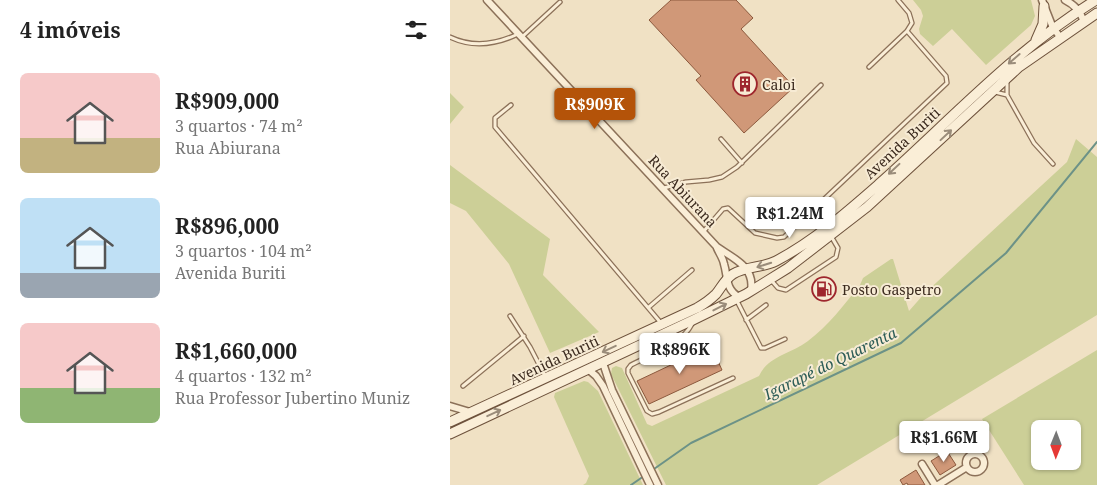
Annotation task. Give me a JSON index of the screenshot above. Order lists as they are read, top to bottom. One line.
{"streets":{"main road":["Avenida Buriti"],"street":["Rua Abiurana"]},"crossings":[["Avenida Buriti","Rua Abiurana"]],"water":["Igarapé do Quarenta"],"places":{"building":["Caloi"],"fuel station":["Posto Gaspetro"]},"north":"bottom","page":{"heading":"4 imóveis","list":[{"name":"R$909,000","note":"3 quartos · 74 m² · Rua Abiurana"},{"name":"R$896,000","note":"3 quartos · 104 m² · Avenida Buriti"},{"name":"R$1,660,000","note":"4 quartos · 132 m² · Rua Professor Jubertino Muniz"}],"price":["R$909K","R$1.24M","R$896K","R$1.66M"]}}
